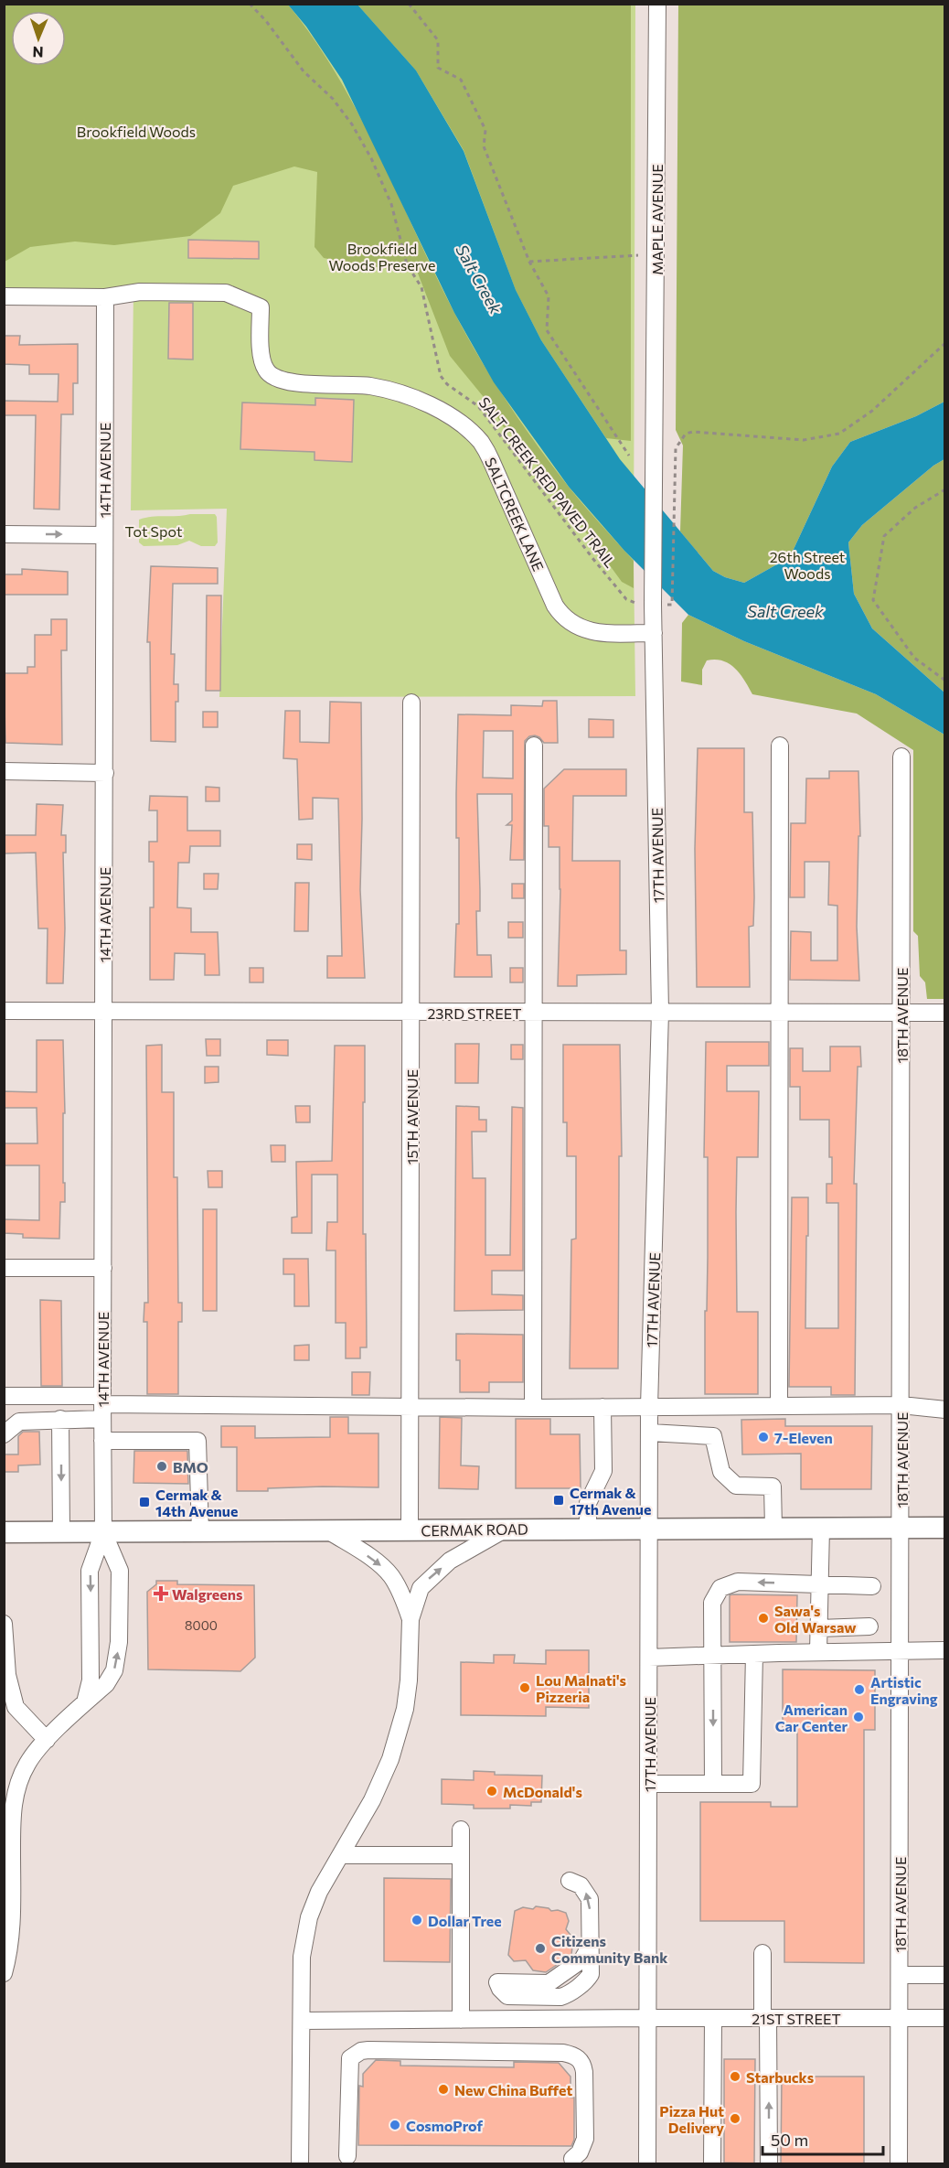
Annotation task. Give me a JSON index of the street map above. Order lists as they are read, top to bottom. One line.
{"streets":{"main road":["CERMAK ROAD"],"street":["MAPLE AVENUE","14TH AVENUE","SALTCREEK LANE","17TH AVENUE","23RD STREET","18TH AVENUE","15TH AVENUE","21ST STREET"],"path":["SALT CREEK RED PAVED TRAIL"]},"crossings":[["MAPLE AVENUE","17TH AVENUE"],["14TH AVENUE","SALTCREEK LANE"],["14TH AVENUE","23RD STREET"],["14TH AVENUE","CERMAK ROAD"],["SALTCREEK LANE","17TH AVENUE"],["17TH AVENUE","23RD STREET"],["17TH AVENUE","CERMAK ROAD"],["17TH AVENUE","21ST STREET"],["23RD STREET","18TH AVENUE"],["23RD STREET","15TH AVENUE"],["18TH AVENUE","CERMAK ROAD"],["18TH AVENUE","21ST STREET"],["15TH AVENUE","CERMAK ROAD"]],"water":["Salt Creek"],"parks":["Brookfield Woods","Brookfield Woods Preserve","Tot Spot","26th Street Woods"],"places":{"other":["7-Eleven","BMO","Sawa's Old Warsaw","Lou Malnati's Pizzeria","Artistic Engraving","American Car Center","McDonald's","Dollar Tree","Citizens Community Bank","Starbucks","New China Buffet","Pizza Hut Delivery","CosmoProf"],"transit":["Cermak & 17th Avenue","Cermak & 14th Avenue"],"health":["Walgreens"]},"house_numbers":["8000"],"scale_bar":"50 m","north":"bottom"}
